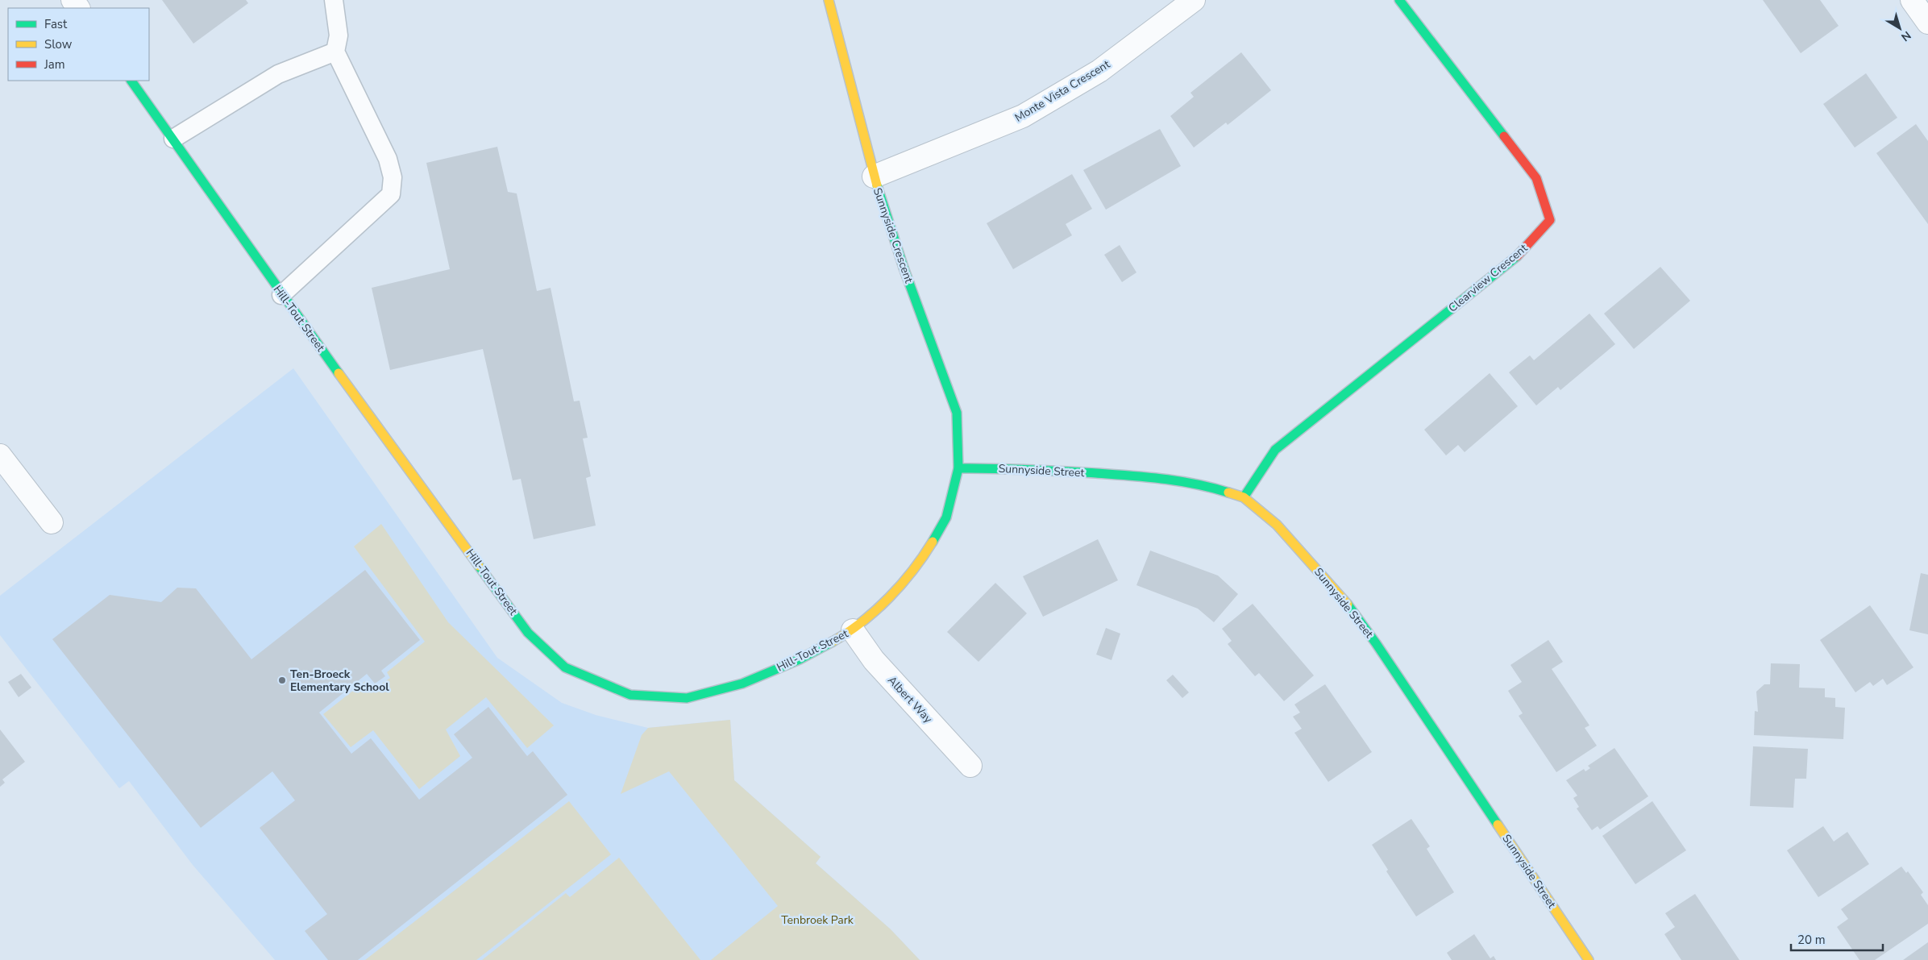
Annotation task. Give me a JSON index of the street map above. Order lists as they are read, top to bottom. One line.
{"streets":{"street":["Monte Vista Crescent","Sunnyside Crescent","Clearview Crescent","Hill-Tout Street","Sunnyside Street","Albert Way"]},"crossings":[["Monte Vista Crescent","Sunnyside Crescent"],["Sunnyside Crescent","Hill-Tout Street"],["Sunnyside Crescent","Sunnyside Street"],["Clearview Crescent","Sunnyside Street"],["Hill-Tout Street","Sunnyside Street"],["Hill-Tout Street","Albert Way"]],"parks":["Tenbroek Park"],"places":["Ten-Broeck Elementary School"],"legend":["Fast","Slow","Jam"],"scale_bar":"20 m","north":"bottom right"}
